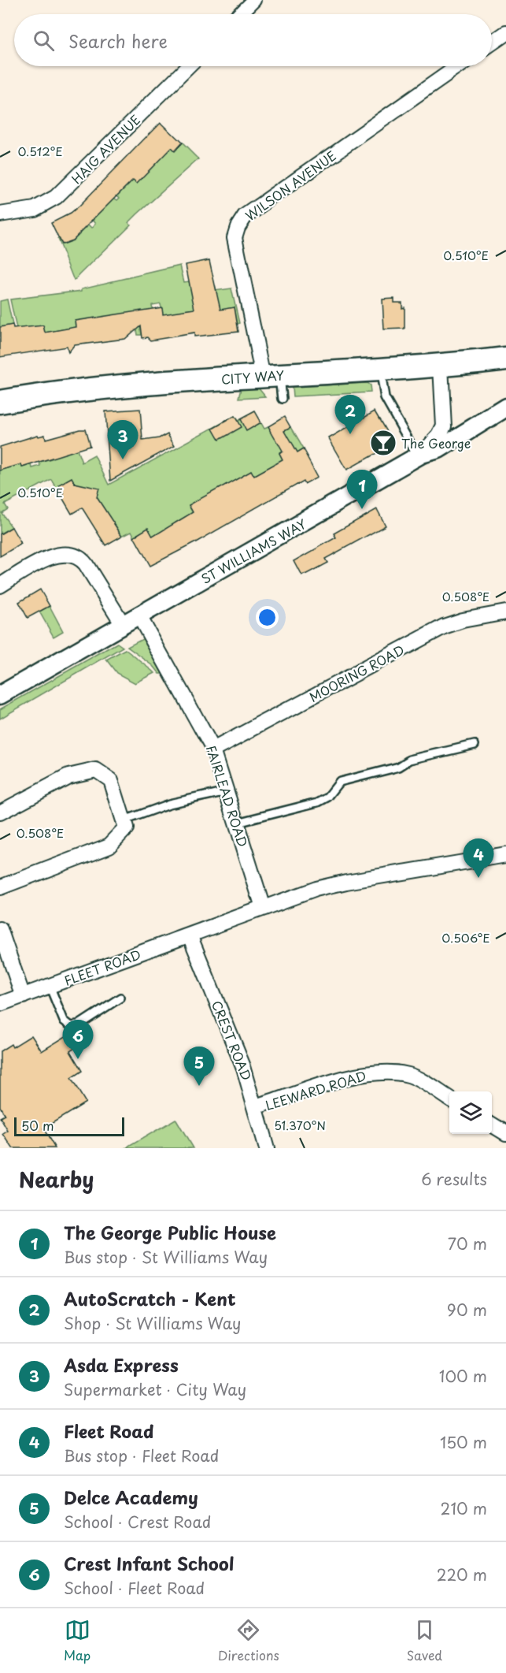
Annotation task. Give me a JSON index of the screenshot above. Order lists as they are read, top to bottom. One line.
{"streets":{"main road":["CITY WAY"],"street":["HAIG AVENUE","WILSON AVENUE","ST WILLIAMS WAY","MOORING ROAD","FAIRLEAD ROAD","FLEET ROAD","CREST ROAD","LEEWARD ROAD"]},"crossings":[["WILSON AVENUE","CITY WAY"],["ST WILLIAMS WAY","FAIRLEAD ROAD"],["MOORING ROAD","FAIRLEAD ROAD"],["FAIRLEAD ROAD","FLEET ROAD"],["FLEET ROAD","CREST ROAD"],["CREST ROAD","LEEWARD ROAD"]],"places":{"bar":["The George"]},"scale_bar":"50 m","page":{"search":"Search here","pins":["2","3","1","4","6","5"],"scale":"50 m","heading":["Nearby","6 results"],"list":[{"mark":"1","name":"The George Public House","note":"Bus stop · St Williams Way","value":"70 m"},{"mark":"2","name":"AutoScratch - Kent","note":"Shop · St Williams Way","value":"90 m"},{"mark":"3","name":"Asda Express","note":"Supermarket · City Way","value":"100 m"},{"mark":"4","name":"Fleet Road","note":"Bus stop · Fleet Road","value":"150 m"},{"mark":"5","name":"Delce Academy","note":"School · Crest Road","value":"210 m"},{"mark":"6","name":"Crest Infant School","note":"School · Fleet Road","value":"220 m"}],"nav":["Map","Directions","Saved"]},"coordinates":["0.512°E","0.510°E","0.508°E","0.506°E","51.370°N"]}
